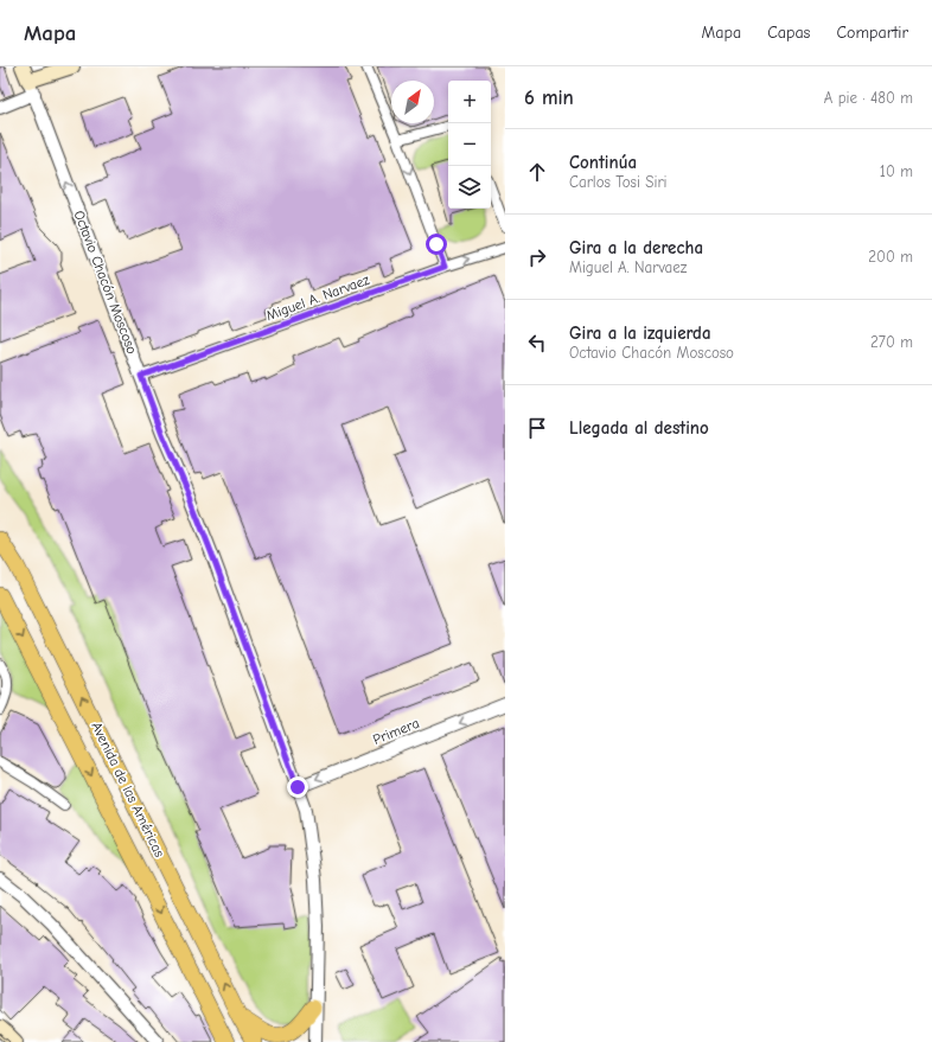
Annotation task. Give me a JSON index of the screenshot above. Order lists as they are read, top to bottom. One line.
{"streets":{"main road":["Octavio Chacón Moscoso","Avenida de las Américas"],"street":["Miguel A. Narvaez","Primera"]},"crossings":[["Octavio Chacón Moscoso","Miguel A. Narvaez"],["Octavio Chacón Moscoso","Primera"]],"one_way":["Primera"],"north":"top right","page":{"header":"Mapa","nav":["Mapa","Capas","Compartir"],"heading":["6 min","A pie · 480 m"],"map_buttons":["+","−"],"list":[["Continúa","Carlos Tosi Siri","10 m"],["Gira a la derecha","Miguel A. Narvaez","200 m"],["Gira a la izquierda","Octavio Chacón Moscoso","270 m"],"Llegada al destino"]}}
